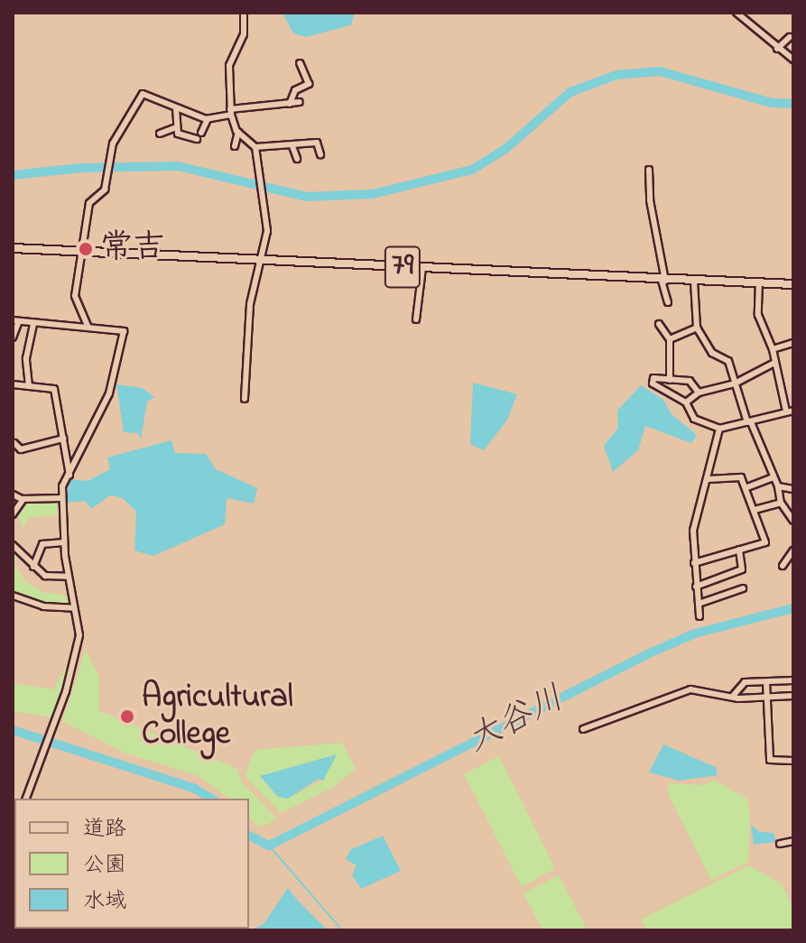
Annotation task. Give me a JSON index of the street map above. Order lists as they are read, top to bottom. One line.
{"streets":{"main road":["79"]},"water":["大谷川"],"places":["常吉","Agricultural College"],"legend":["道路","公園","水域"]}
